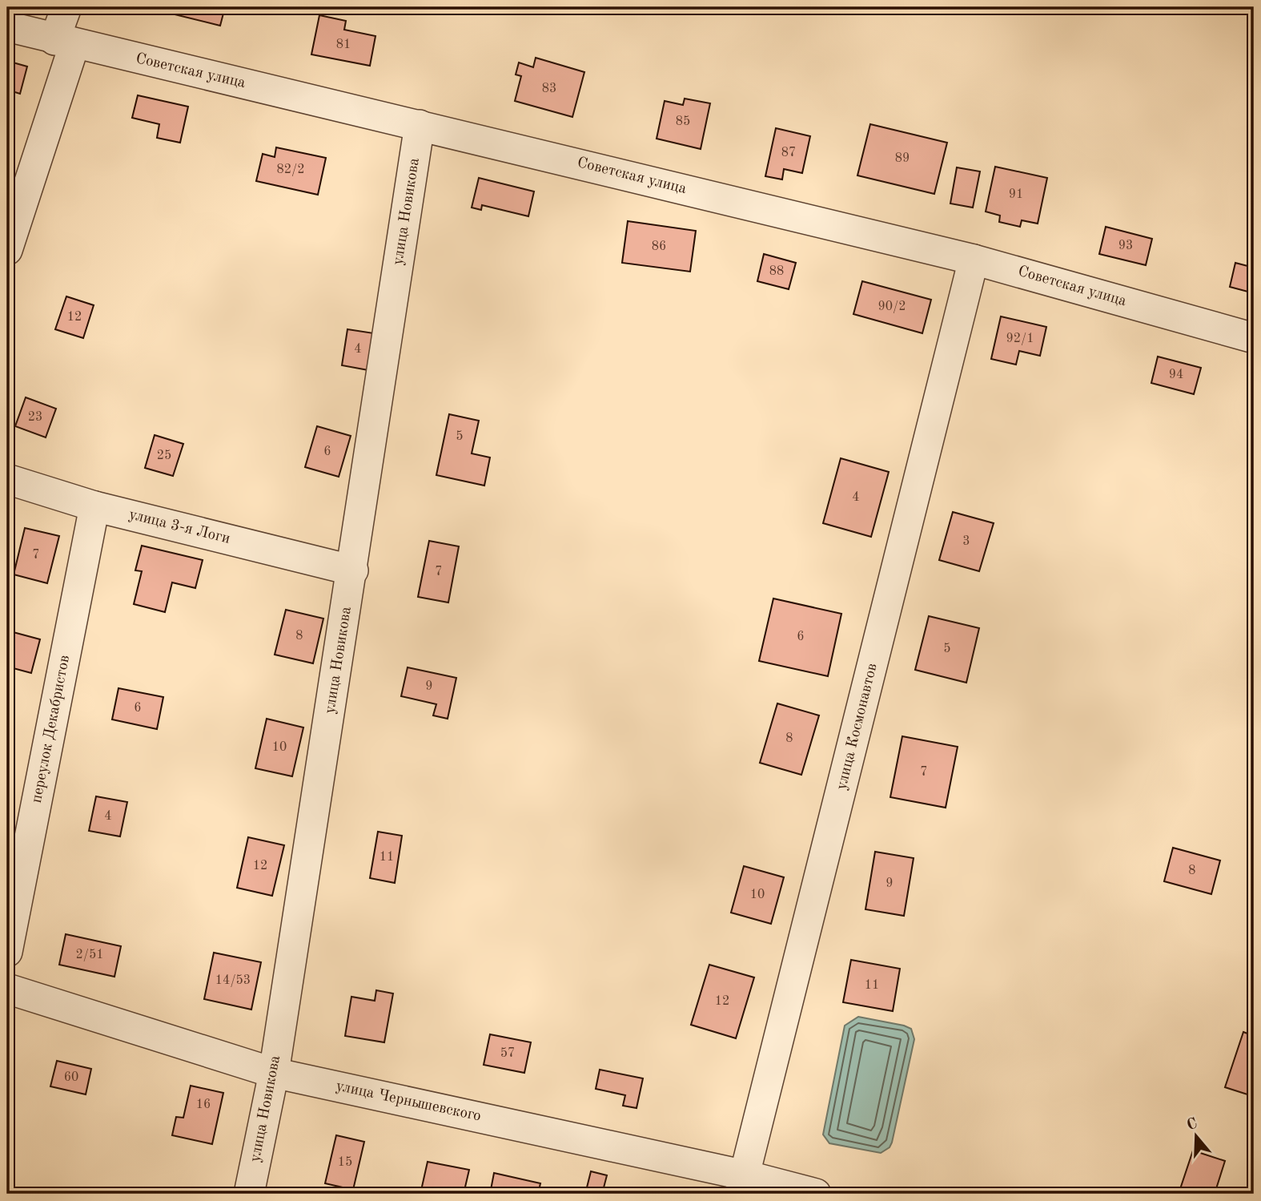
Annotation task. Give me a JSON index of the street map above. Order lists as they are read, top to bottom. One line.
{"streets":{"street":["Советская улица","улица Новикова","улица 3-я Логи","улица Космонавтов","переулок Декабристов","улица Чернышевского"]},"crossings":[["Советская улица","улица Новикова"],["Советская улица","улица Космонавтов"],["улица Новикова","улица 3-я Логи"],["улица Новикова","улица Чернышевского"],["улица 3-я Логи","переулок Декабристов"],["улица Космонавтов","улица Чернышевского"]],"house_numbers":["81","83","85","87","89","82/2","91","93","86","88","90/2","12","92/1","4","94","23","5","6","25","4","3","7","7","8","6","5","9","6","8","10","7","4","11","12","8","9","10","2/51","14/53","11","12","57","60","16","15"],"north":"top"}
